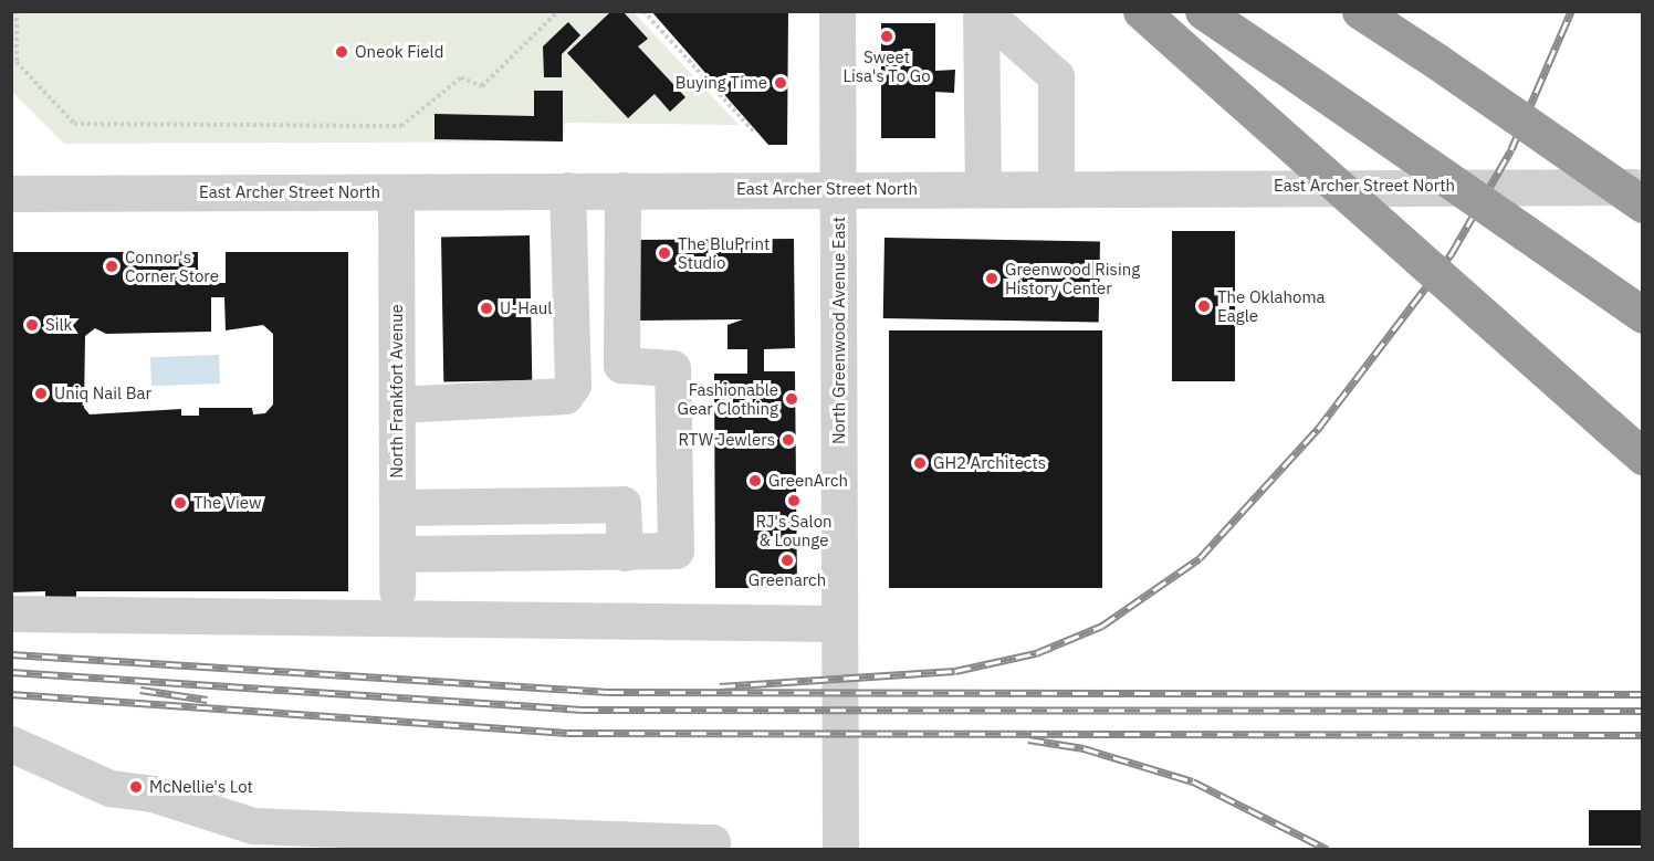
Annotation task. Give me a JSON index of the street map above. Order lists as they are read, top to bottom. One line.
{"streets":{"street":["East Archer Street North","North Greenwood Avenue East","North Frankfort Avenue"]},"crossings":[["East Archer Street North","North Greenwood Avenue East"],["East Archer Street North","North Frankfort Avenue"]],"places":["Sweet Lisa's To Go","Oneok Field","Buying Time","The BluPrint Studio","Connor's Corner Store","Greenwood Rising History Center","The Oklahoma Eagle","U-Haul","Silk","Uniq Nail Bar","Fashionable Gear Clothing","RTW Jewlers","GH2 Architects","GreenArch","RJ's Salon & Lounge","The View","Greenarch","McNellie's Lot"]}
